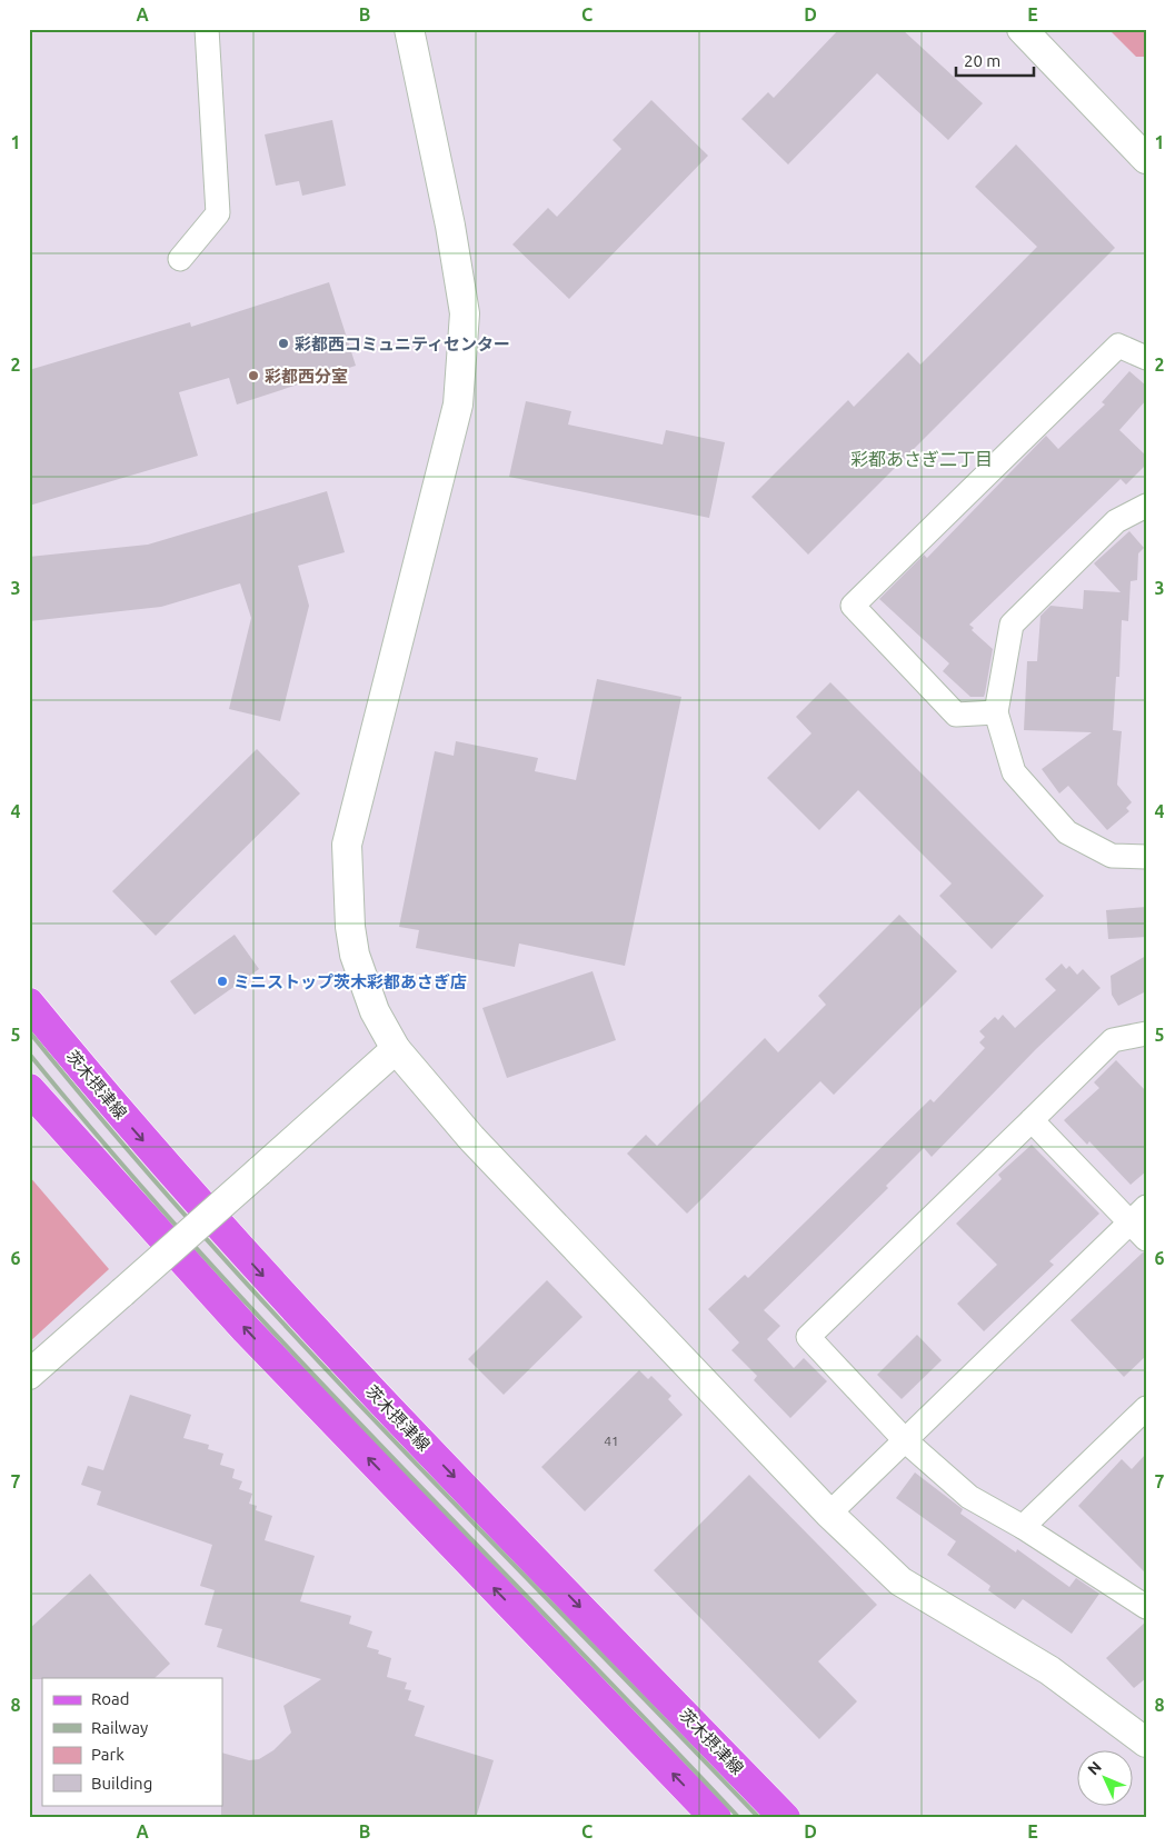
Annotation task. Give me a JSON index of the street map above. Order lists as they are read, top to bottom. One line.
{"streets":{"main road":["茨木摂津線"]},"districts":["彩都あさぎ二丁目"],"places":["彩都西コミュニティセンター","彩都西分室","ミニストップ茨木彩都あさぎ店"],"house_numbers":["41"],"legend":["Road","Railway","Park","Building"],"scale_bar":"20 m","north":"top left","grid":{"columns":["A","B","C","D","E"],"rows":["1","2","3","4","5","6","7","8"]}}
